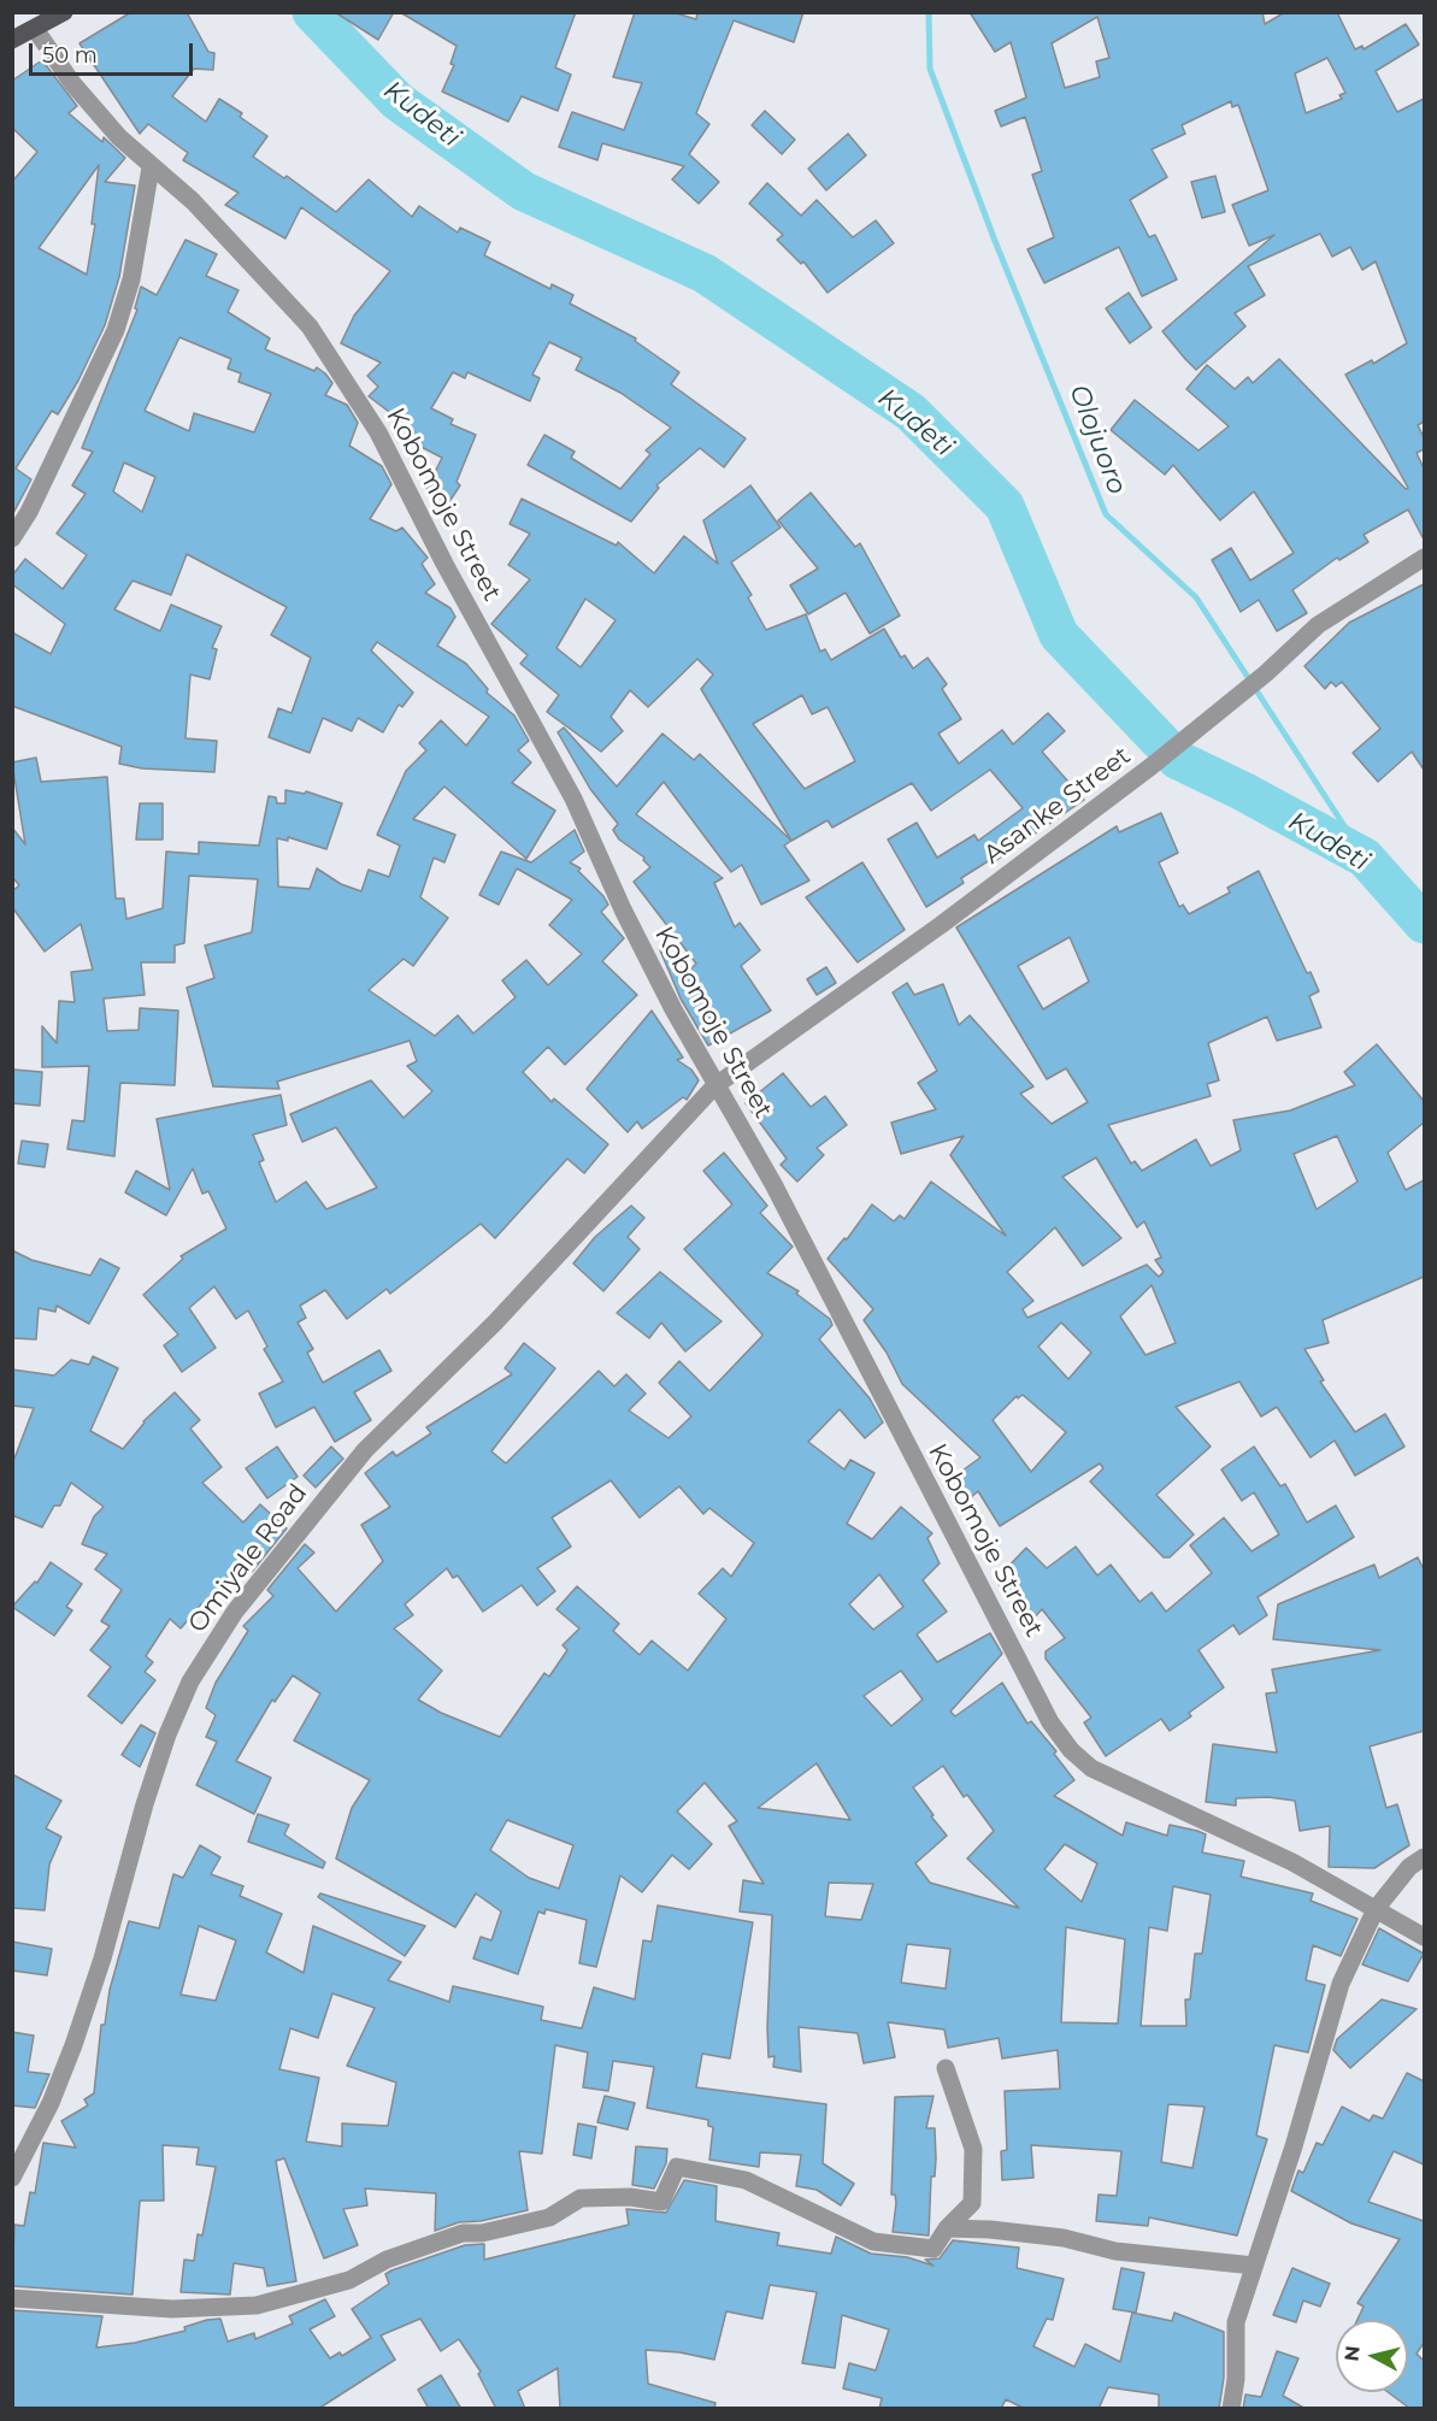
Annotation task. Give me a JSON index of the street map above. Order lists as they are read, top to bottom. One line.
{"streets":{"street":["Kobomoje Street","Asanke Street","Omiyale Road"]},"crossings":[["Kobomoje Street","Asanke Street"],["Kobomoje Street","Omiyale Road"],["Asanke Street","Omiyale Road"]],"water":["Kudeti","Olojuoro"],"scale_bar":"50 m","north":"left"}
